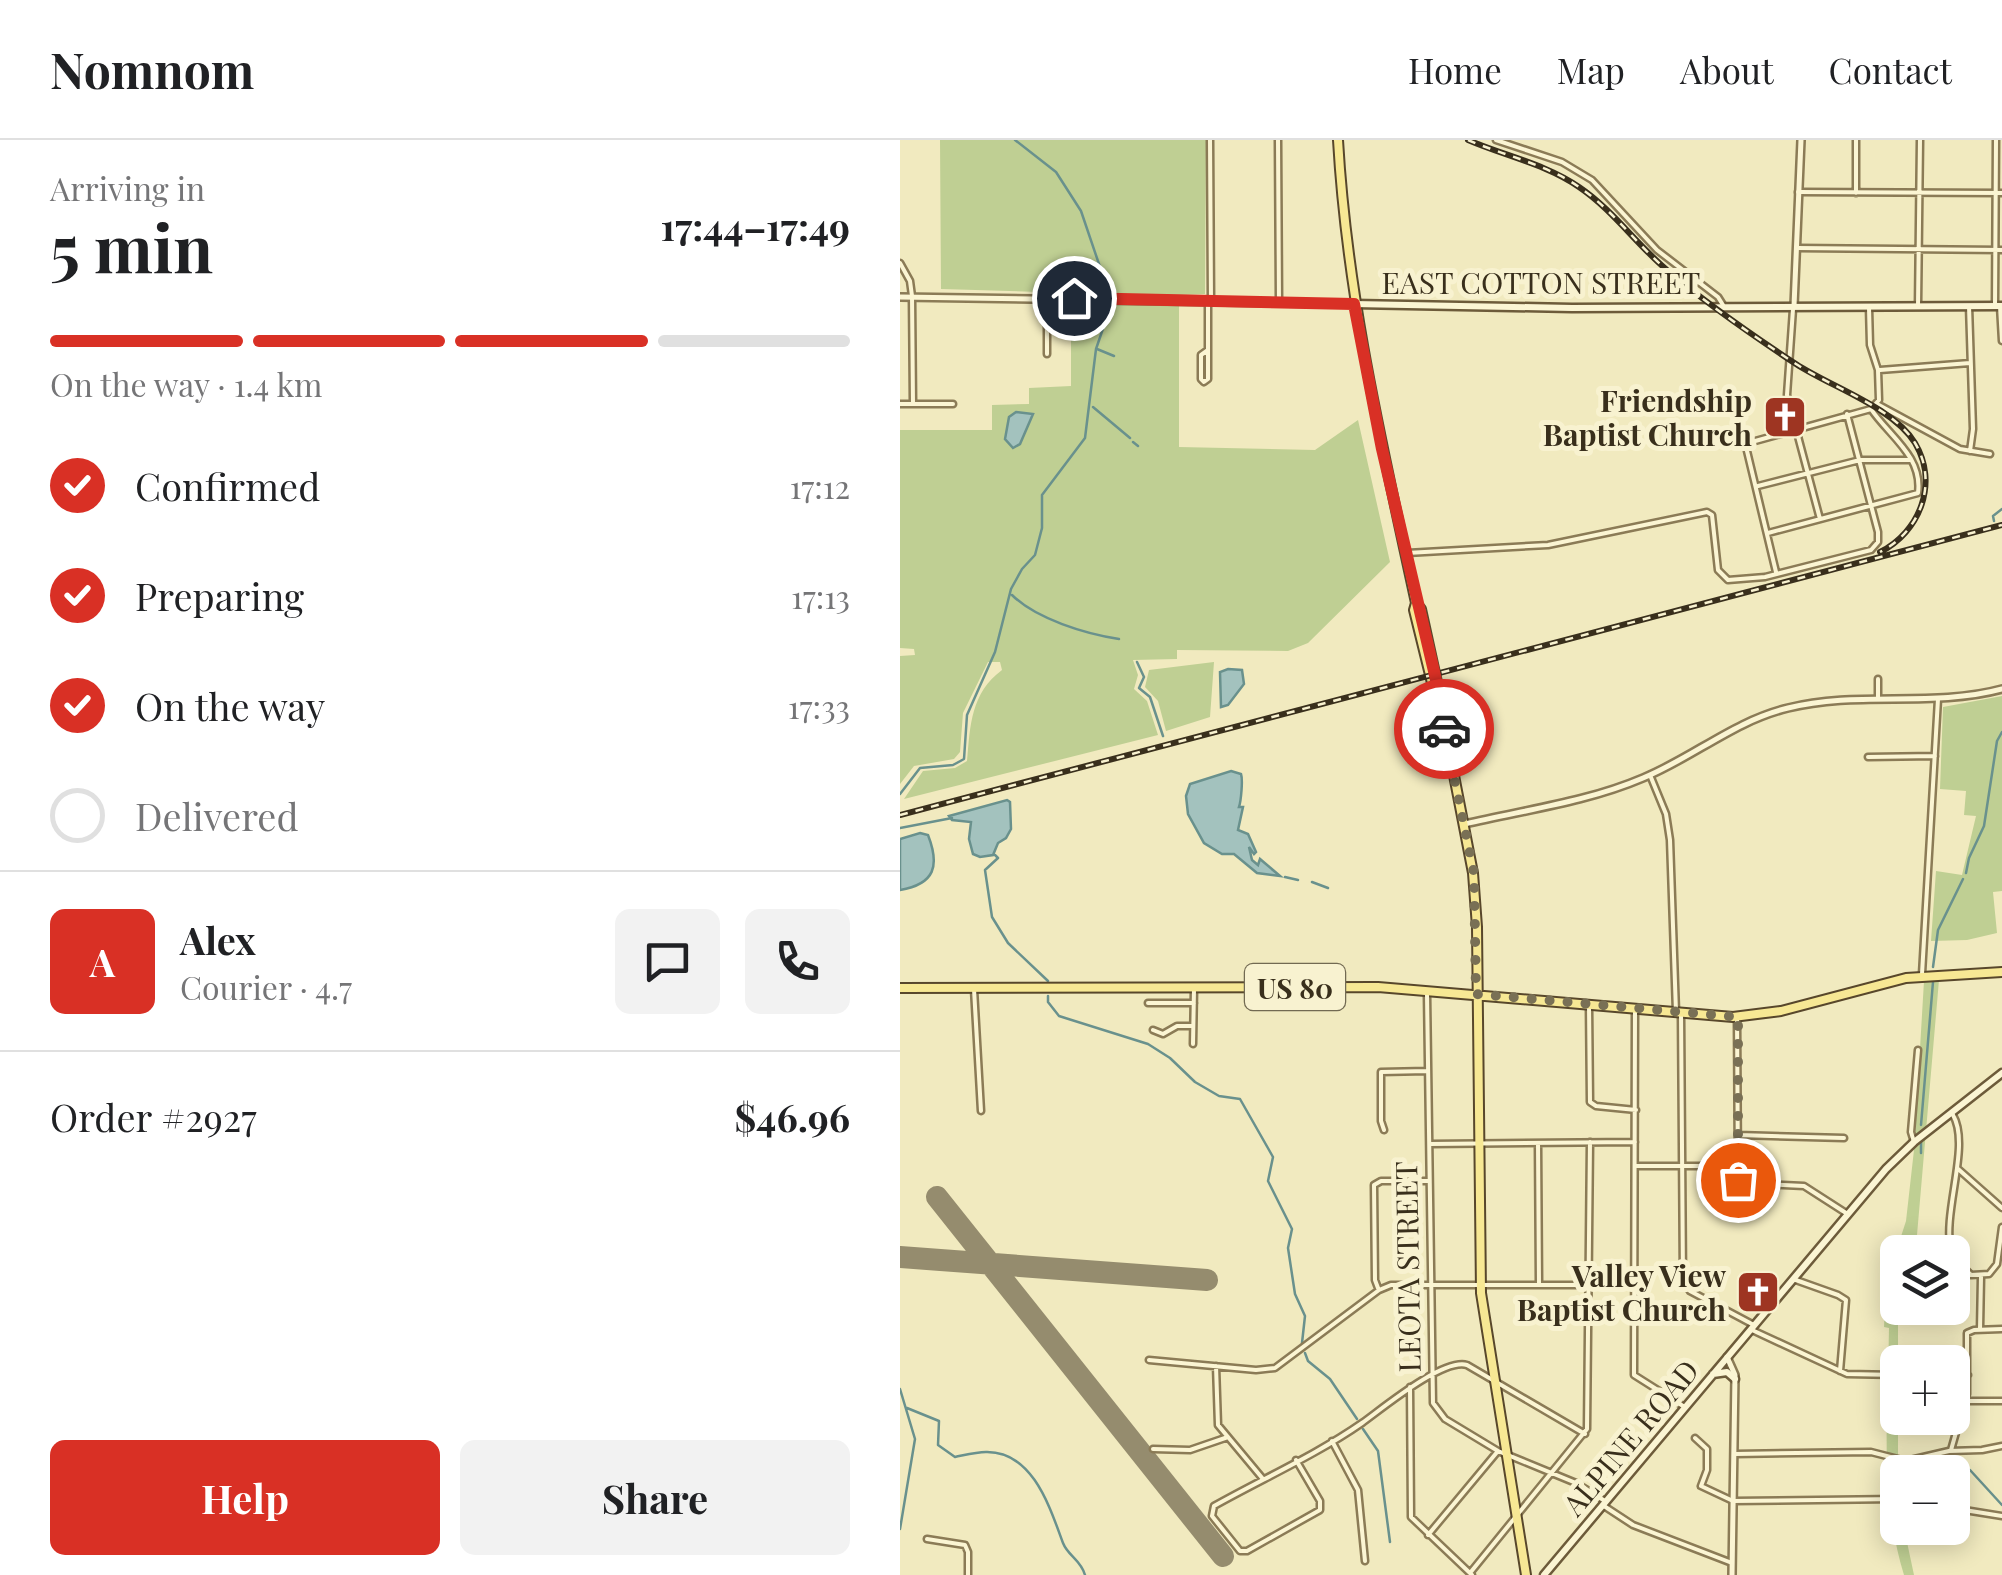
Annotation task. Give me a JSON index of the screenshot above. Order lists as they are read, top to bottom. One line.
{"streets":{"main road":["EAST COTTON STREET","US 80","ALPINE ROAD"],"street":["LEOTA STREET"]},"crossings":[["US 80","LEOTA STREET"],["LEOTA STREET","ALPINE ROAD"]],"places":{"church":["Friendship Baptist Church","Valley View Baptist Church"]},"page":{"header":"Nomnom","nav":["Home","Map","About","Contact"],"heading":["5 min","Arriving in","17:44–17:49"],"panel":["Alex","Courier · 4.7","Order #2927","$46.96"],"bar":"On the way · 1.4 km","list":[["Confirmed","17:12"],["Preparing","17:13"],["On the way","17:33"],"Delivered"],"round":"A","map_buttons":["+","−"],"buttons":["Help","Share"]}}
